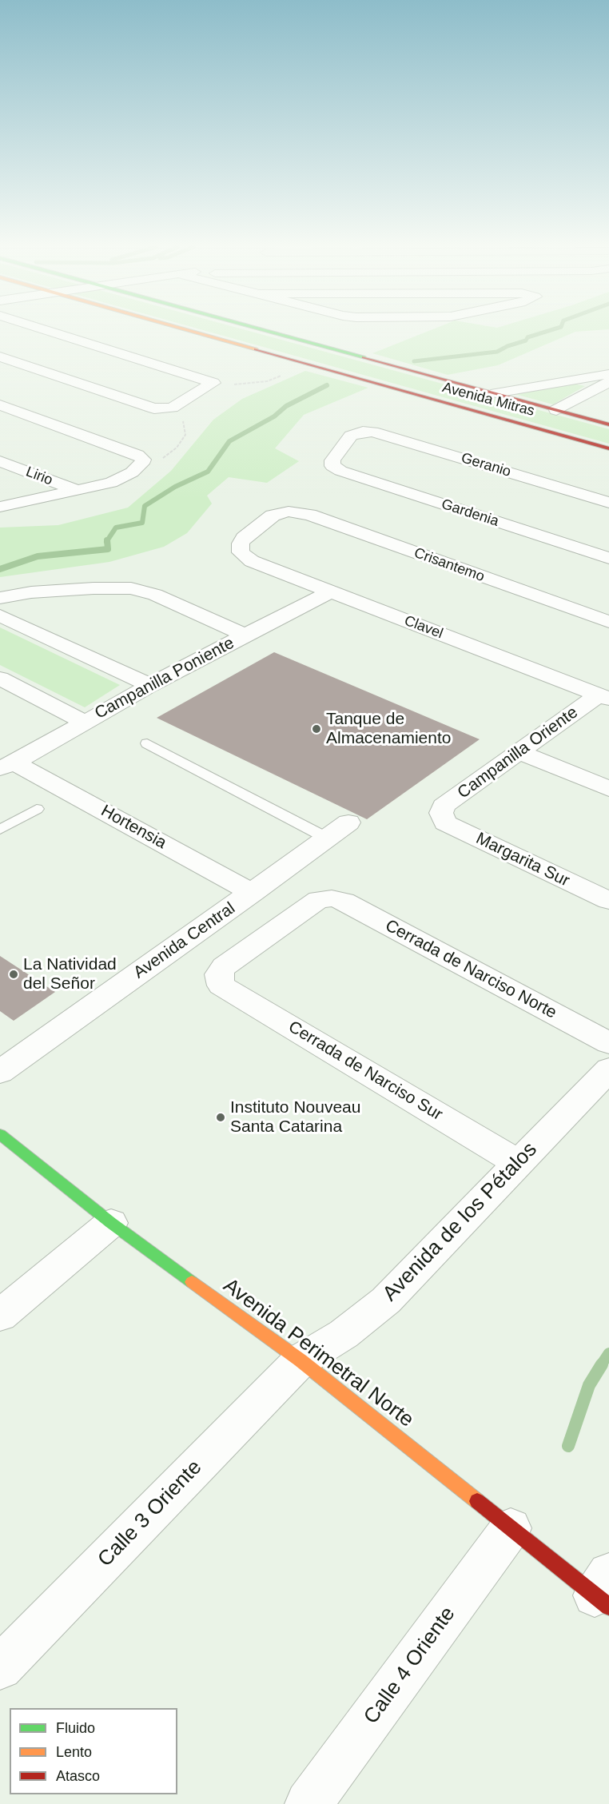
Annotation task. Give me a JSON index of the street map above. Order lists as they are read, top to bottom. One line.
{"streets":{"street":["Avenida Mitras","Geranio","Lirio","Gardenia","Crisantemo","Clavel","Campanilla Poniente","Campanilla Oriente","Hortensia","Margarita Sur","Avenida Central","Cerrada de Narciso Norte","Cerrada de Narciso Sur","Avenida de los Pétalos","Avenida Perimetral Norte","Calle 3 Oriente","Calle 4 Oriente"]},"crossings":[["Geranio","Gardenia"],["Crisantemo","Clavel"],["Clavel","Campanilla Poniente"],["Clavel","Campanilla Oriente"],["Campanilla Poniente","Hortensia"],["Campanilla Oriente","Margarita Sur"],["Hortensia","Avenida Central"],["Cerrada de Narciso Norte","Cerrada de Narciso Sur"],["Cerrada de Narciso Sur","Avenida de los Pétalos"],["Avenida de los Pétalos","Avenida Perimetral Norte"],["Avenida de los Pétalos","Calle 3 Oriente"],["Avenida Perimetral Norte","Calle 3 Oriente"],["Avenida Perimetral Norte","Calle 4 Oriente"]],"places":["Tanque de Almacenamiento","La Natividad del Señor","Instituto Nouveau Santa Catarina"],"legend":["Fluido","Lento","Atasco"]}
